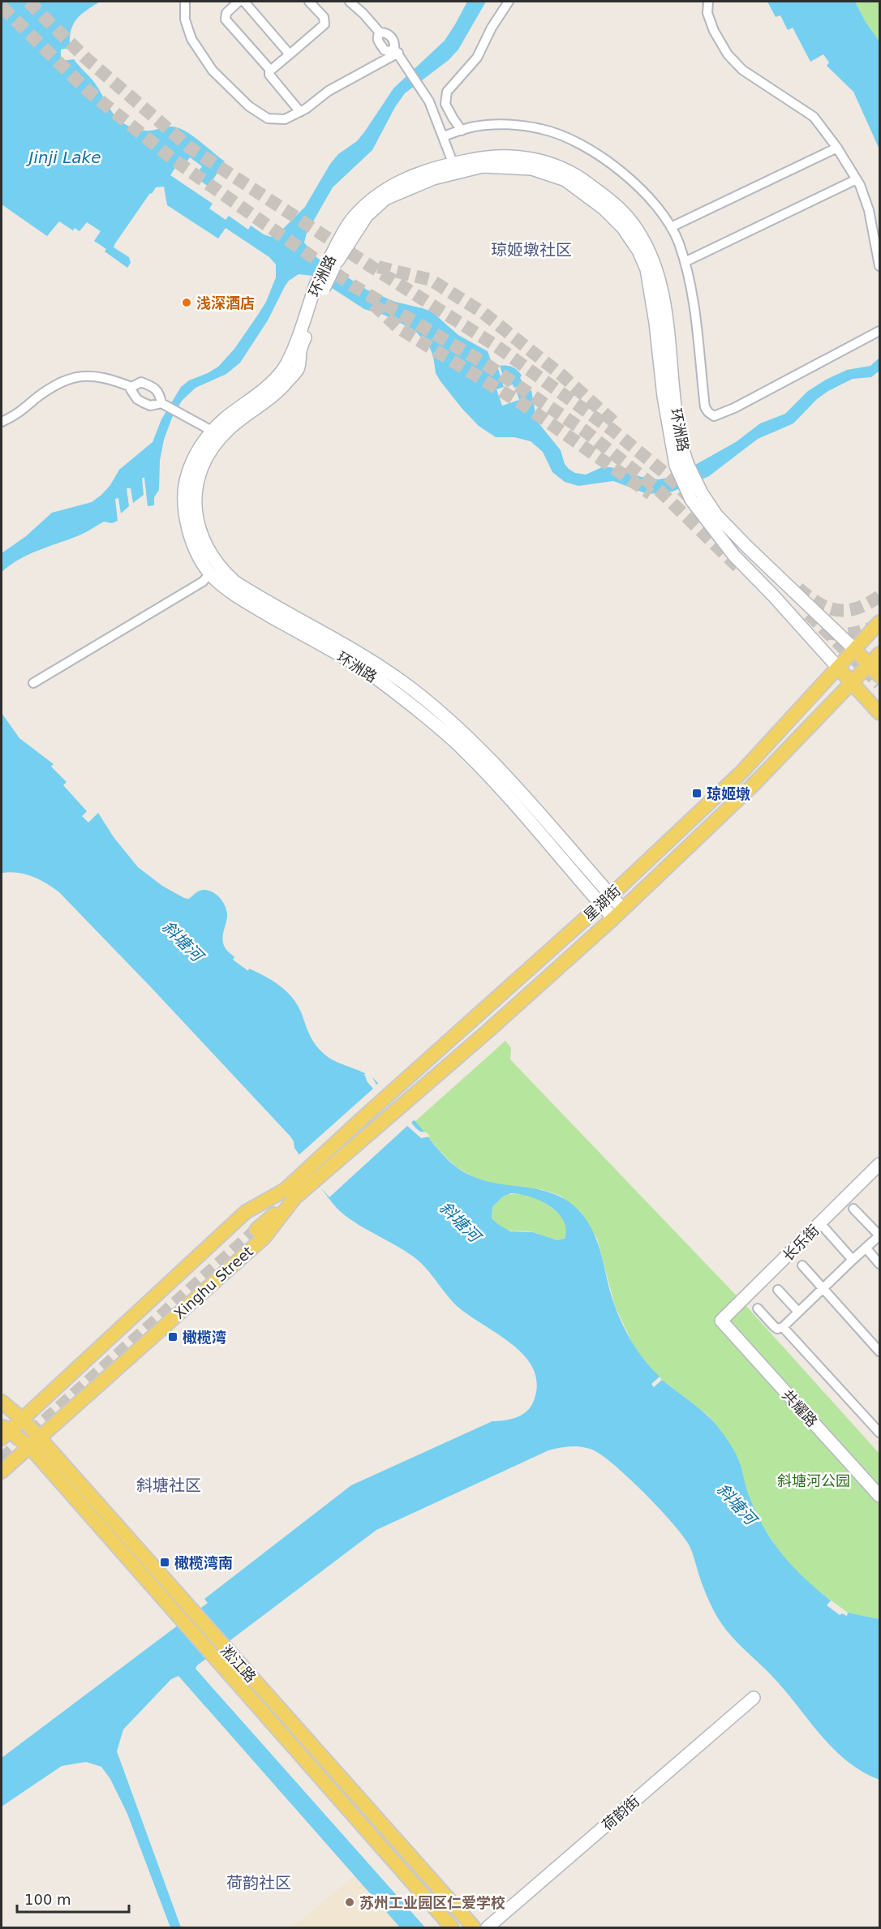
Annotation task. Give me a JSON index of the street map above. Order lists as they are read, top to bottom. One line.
{"streets":{"main road":["星湖街","Xinghu Street","淞江路"],"street":["环洲路","长乐街","共耀路","荷韵街"]},"crossings":[["环洲路","星湖街"],["星湖街","Xinghu Street"],["长乐街","共耀路"],["Xinghu Street","淞江路"]],"districts":["琼姬墩社区","斜塘社区","荷韵社区"],"water":["Jinji Lake","斜塘河"],"parks":["斜塘河公园"],"places":{"other":["浅深酒店","苏州工业园区仁爱学校"],"transit":["琼姬墩","橄榄湾","橄榄湾南"]},"scale_bar":"100 m"}
